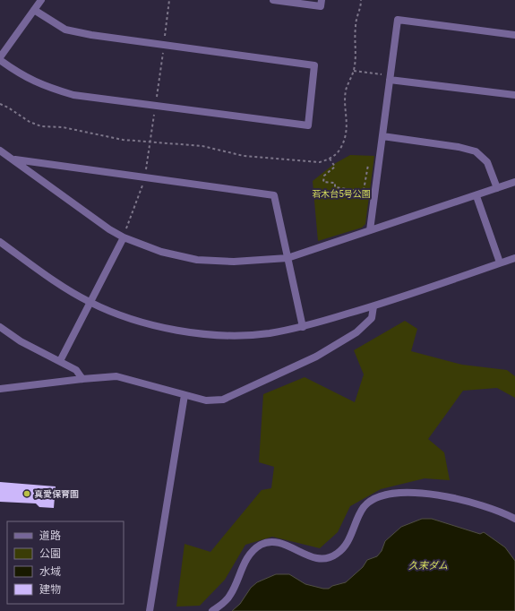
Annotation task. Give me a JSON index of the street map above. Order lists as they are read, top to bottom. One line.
{"water":["久末ダム"],"parks":["若木台5号公園"],"places":["真愛保育園"],"legend":["道路","公園","水域","建物"]}
